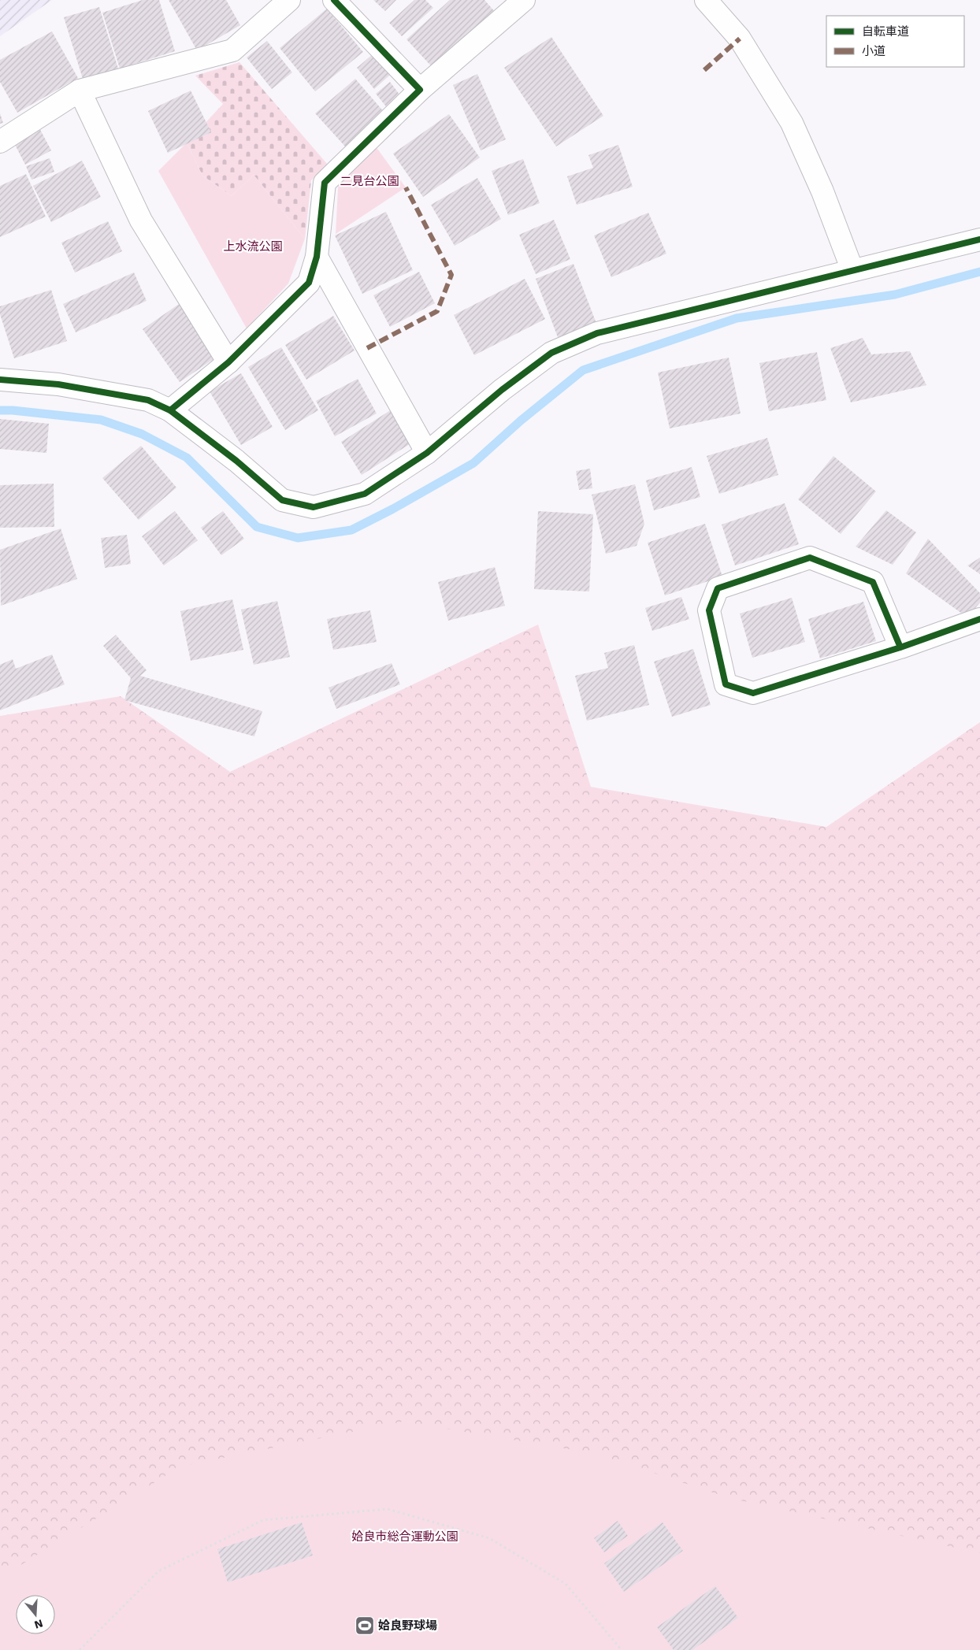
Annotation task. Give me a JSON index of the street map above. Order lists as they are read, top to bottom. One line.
{"parks":["二見台公園","上水流公園","姶良市総合運動公園"],"places":{"sports":["姶良野球場"]},"legend":["自転車道","小道"],"north":"bottom"}
